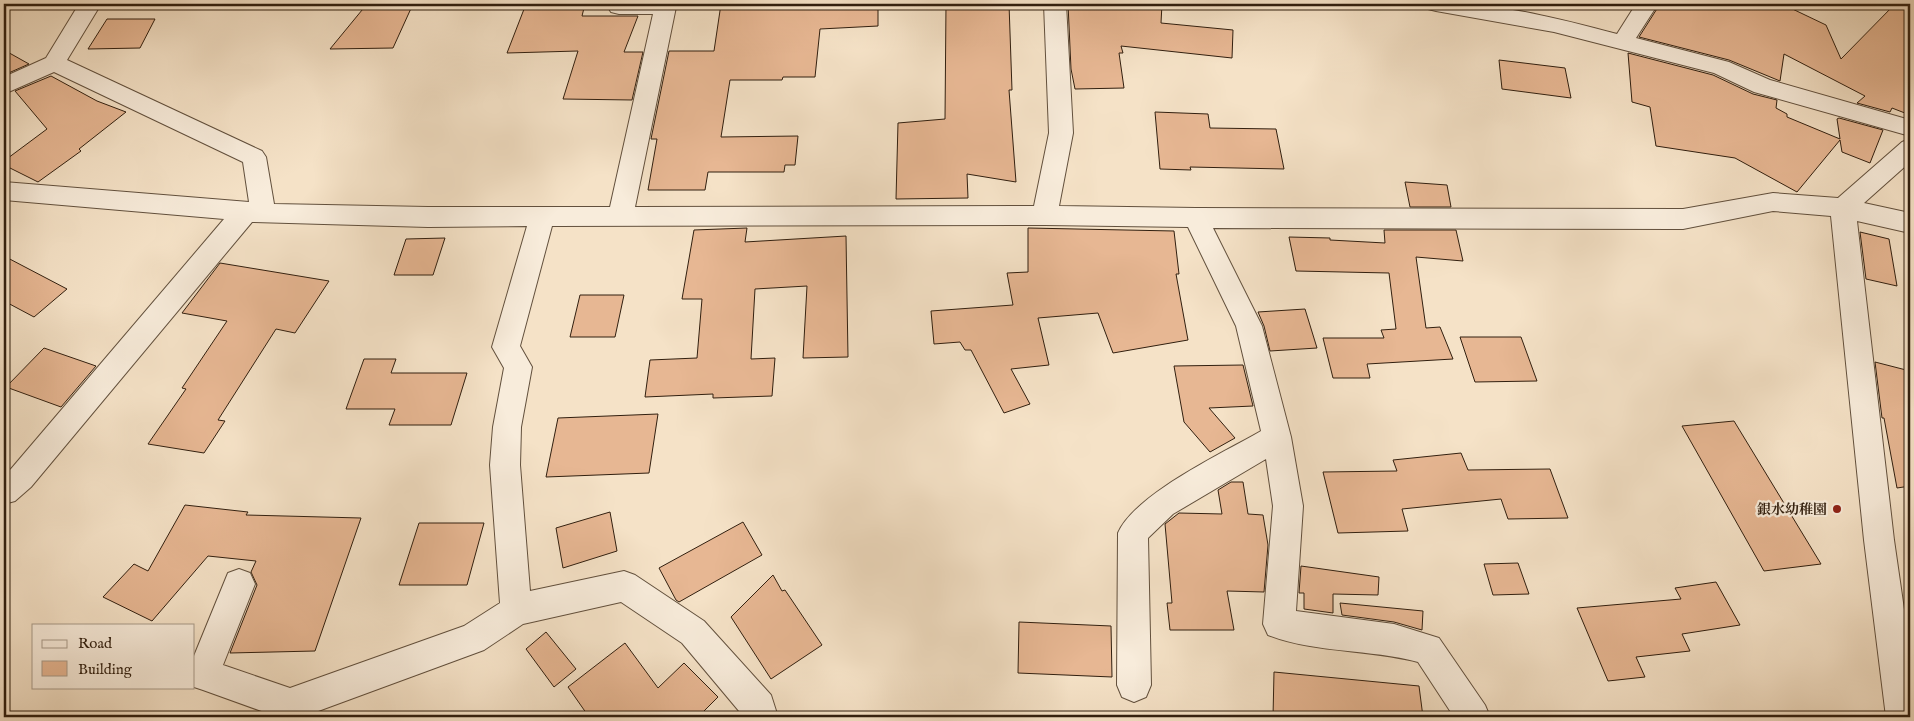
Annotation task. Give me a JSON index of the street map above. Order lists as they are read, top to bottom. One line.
{"places":["銀水幼稚園"],"legend":["Road","Building"]}
